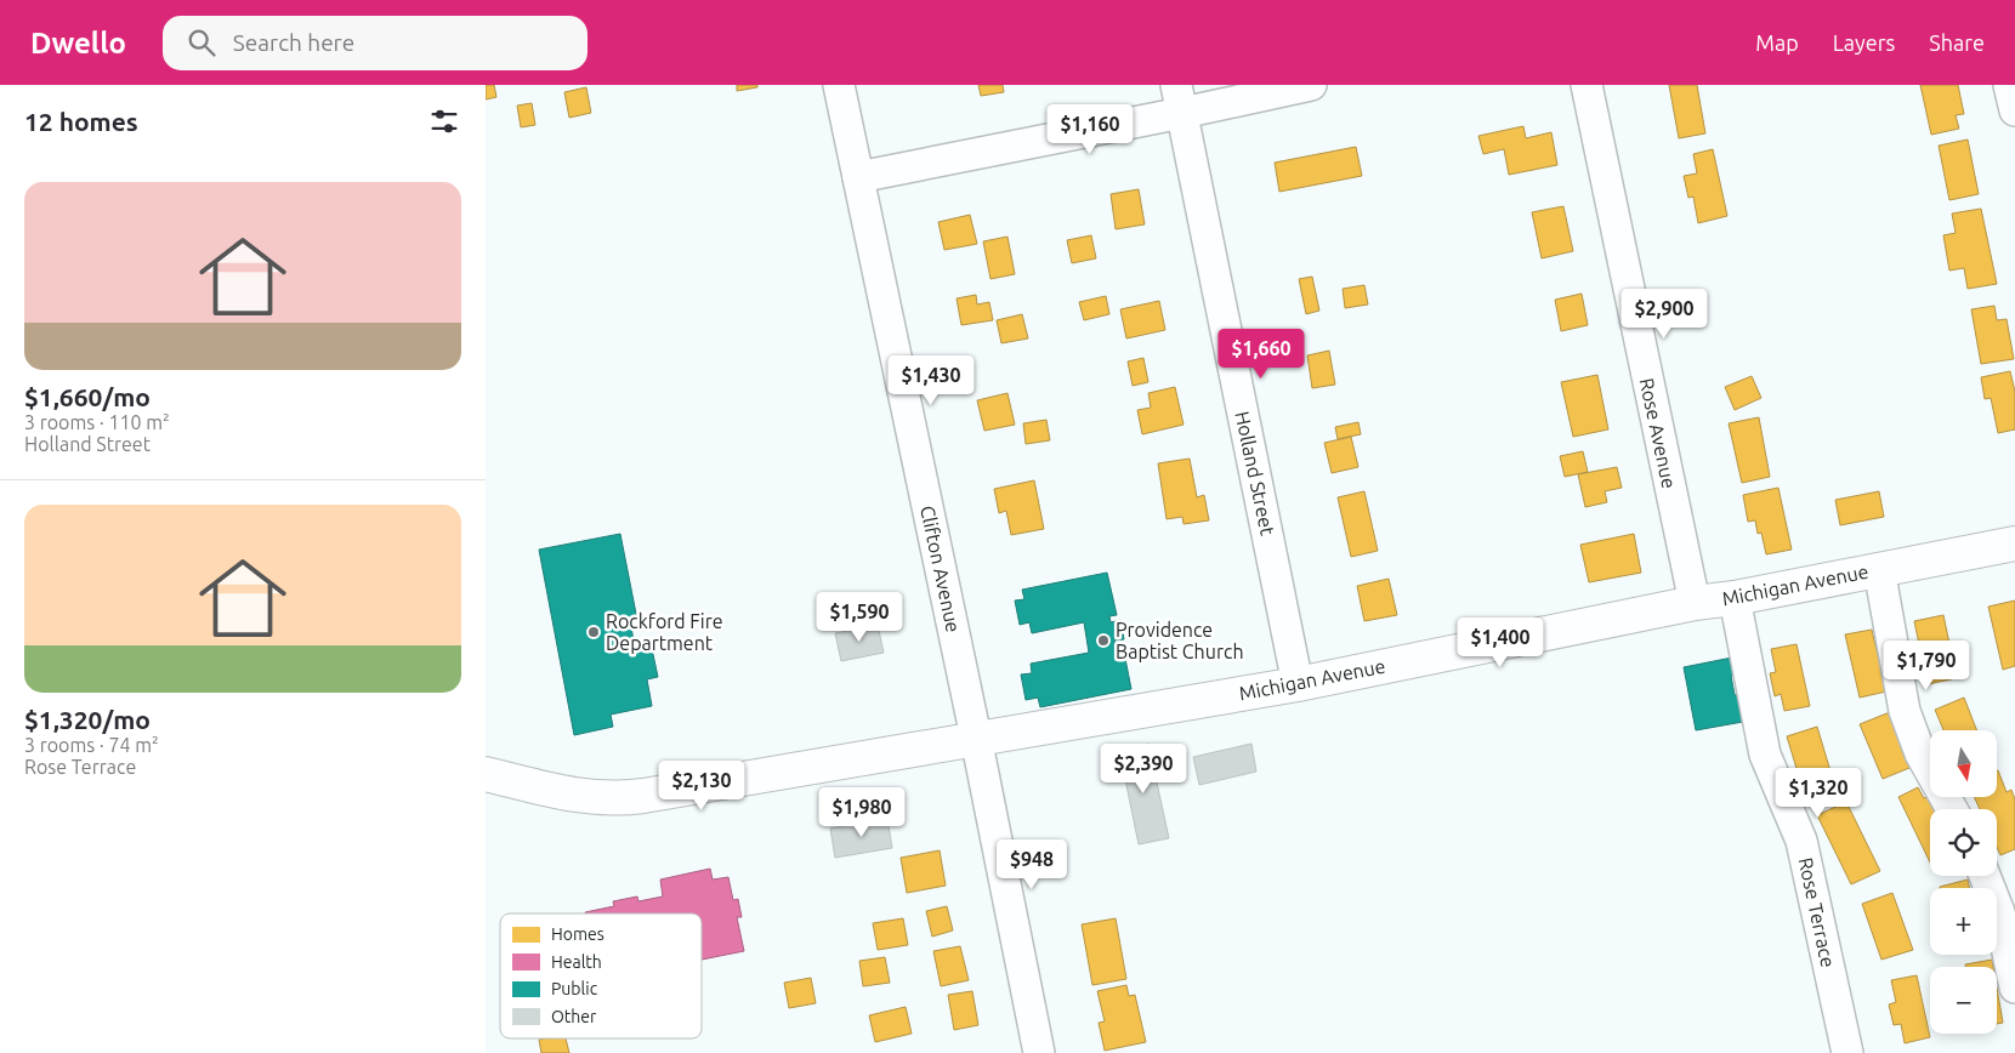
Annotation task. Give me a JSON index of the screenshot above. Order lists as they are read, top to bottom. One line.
{"streets":{"main road":["Michigan Avenue"],"street":["Rose Avenue","Holland Street","Clifton Avenue","Rose Terrace"]},"crossings":[["Rose Avenue","Michigan Avenue"],["Holland Street","Michigan Avenue"],["Clifton Avenue","Michigan Avenue"],["Michigan Avenue","Rose Terrace"]],"places":["Rockford Fire Department","Providence Baptist Church"],"legend":["Homes","Health","Public","Other"],"north":"bottom","page":{"header":"Dwello","search":"Search here","nav":["Map","Layers","Share"],"heading":"12 homes","price":["$1,160","$2,900","$1,660","$1,430","$1,590","$1,400","$1,790","$2,390","$2,130","$1,320","$1,980","$948"],"list":[{"name":"$1,660/mo","note":"3 rooms · 110 m² · Holland Street"},{"name":"$1,320/mo","note":"3 rooms · 74 m² · Rose Terrace"}],"map_buttons":["+","−"]}}
